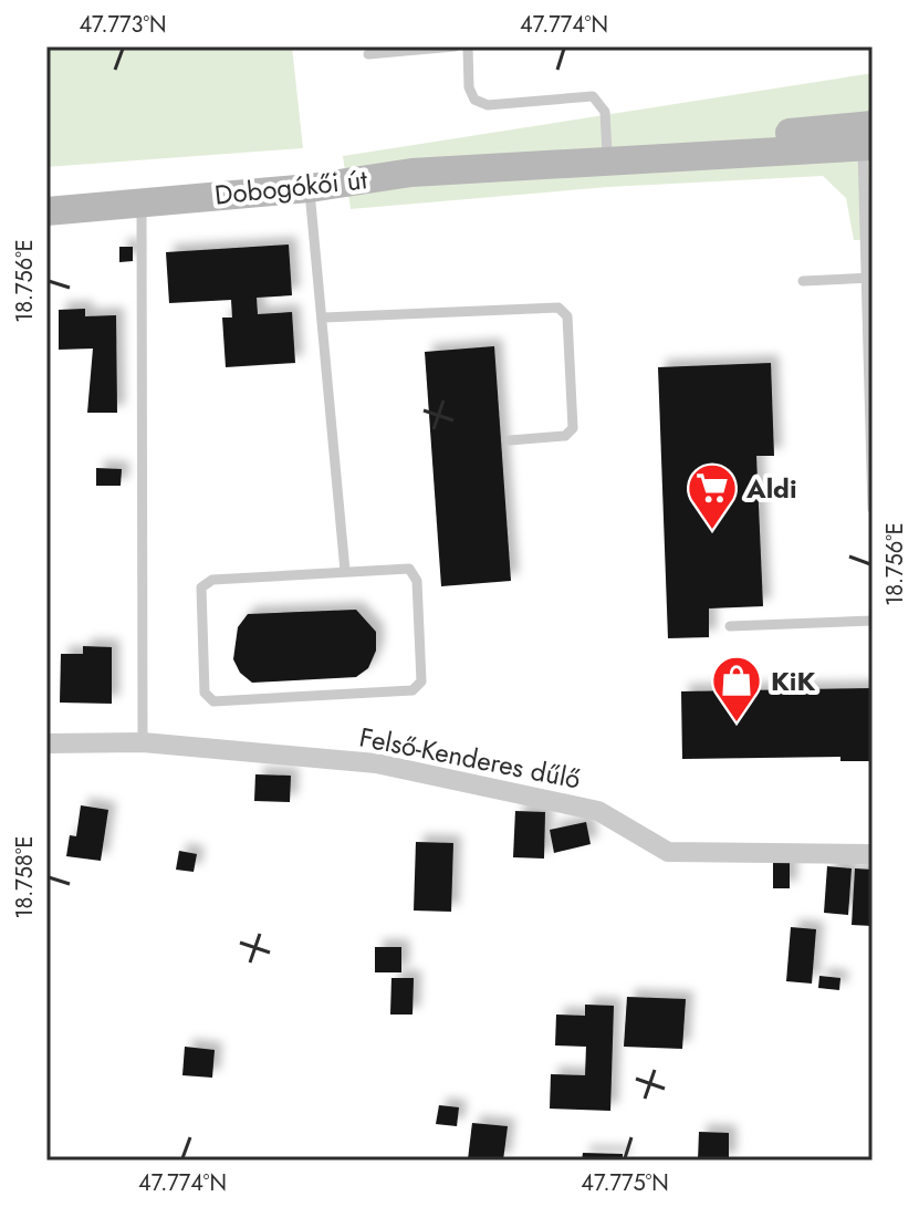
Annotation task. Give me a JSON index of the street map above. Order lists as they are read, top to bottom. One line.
{"streets":{"main road":["Dobogókői út"],"street":["Felső-Kenderes dűlő"]},"places":{"supermarket":["Aldi"],"shop":["KiK"]},"coordinates":["47.773°N","47.774°N","18.756°E","18.758°E","47.775°N"]}
